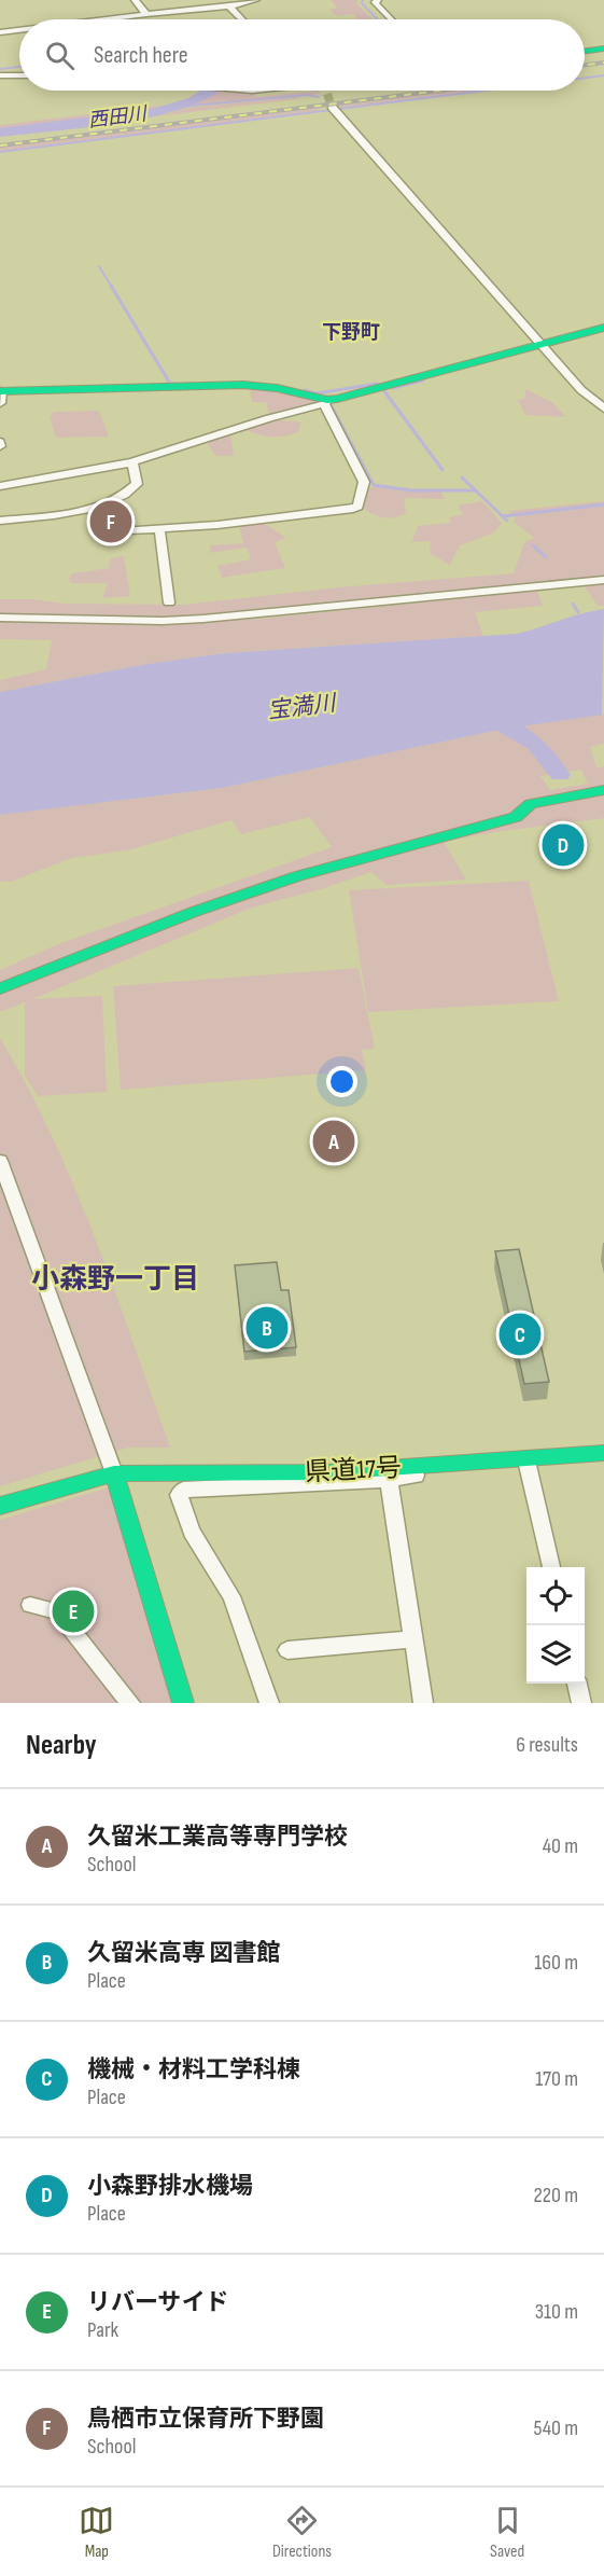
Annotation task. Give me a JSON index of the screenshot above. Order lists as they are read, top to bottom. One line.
{"streets":{"street":["県道17号"]},"districts":["下野町","小森野一丁目"],"water":["西田川","宝満川"],"page":{"search":"Search here","pins":["F","D","A","B","C","E"],"heading":["Nearby","6 results"],"list":[{"mark":"A","name":"久留米工業高等専門学校","note":"School","value":"40 m"},{"mark":"B","name":"久留米高専 図書館","note":"Place","value":"160 m"},{"mark":"C","name":"機械・材料工学科棟","note":"Place","value":"170 m"},{"mark":"D","name":"小森野排水機場","note":"Place","value":"220 m"},{"mark":"E","name":"リバーサイド","note":"Park","value":"310 m"},{"mark":"F","name":"鳥栖市立保育所下野園","note":"School","value":"540 m"}],"nav":["Map","Directions","Saved"]}}
